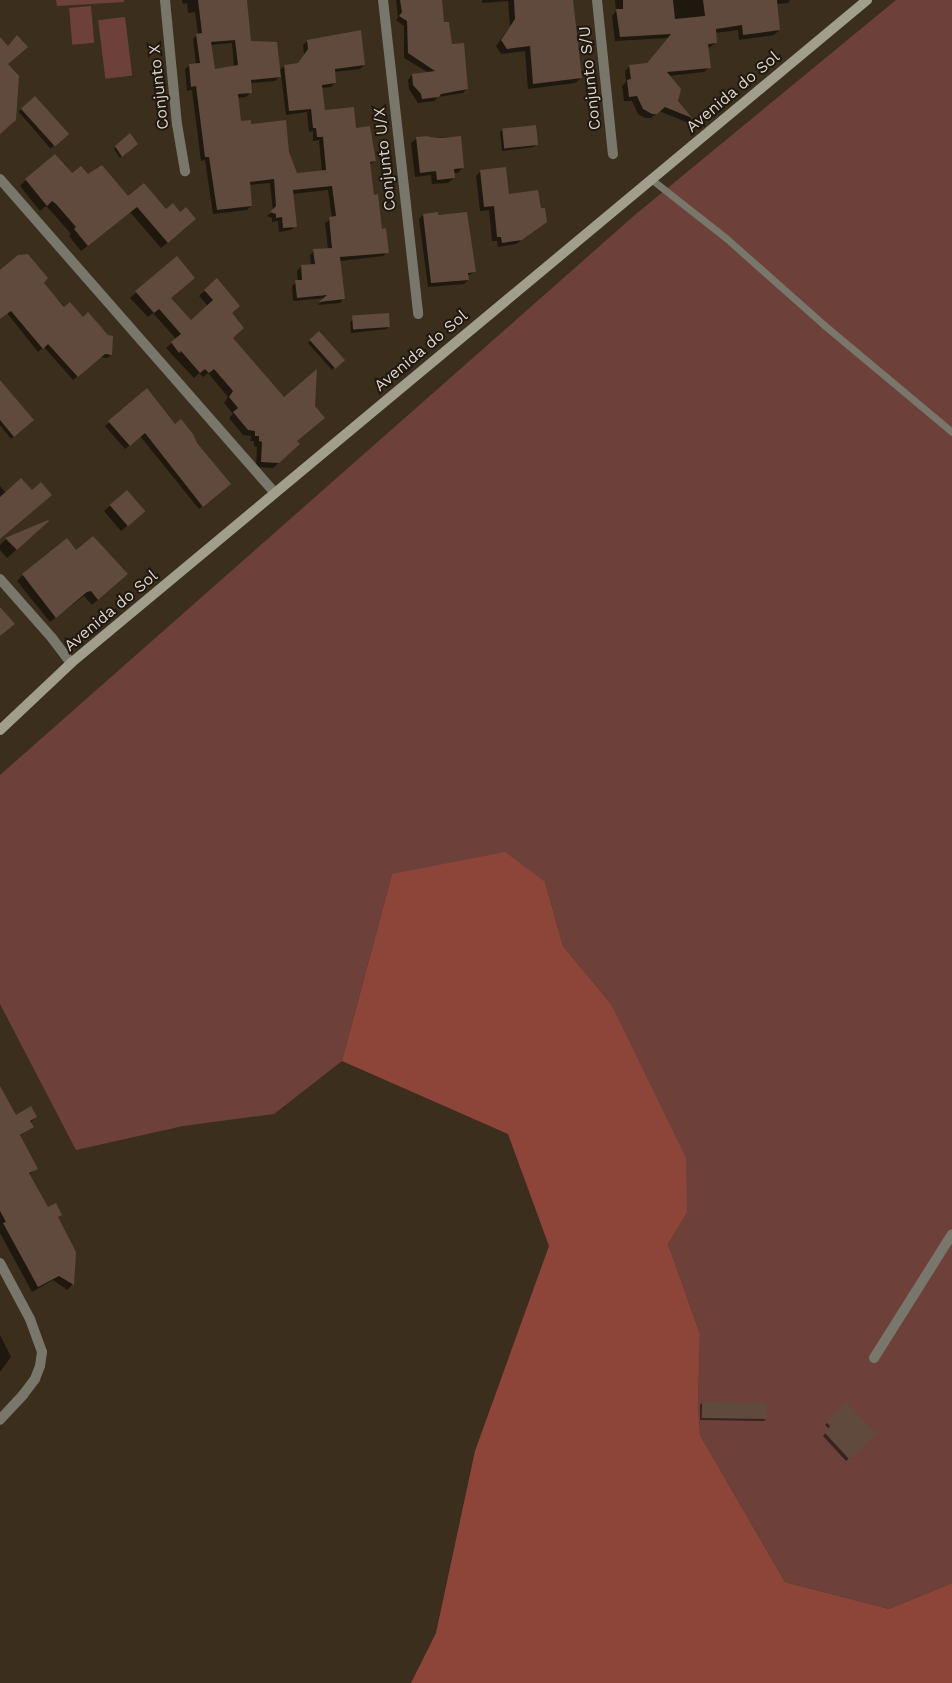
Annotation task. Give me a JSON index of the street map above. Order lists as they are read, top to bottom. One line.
{"streets":{"street":["Conjunto S/U","Conjunto X","Avenida do Sol","Conjunto U/X"]}}
